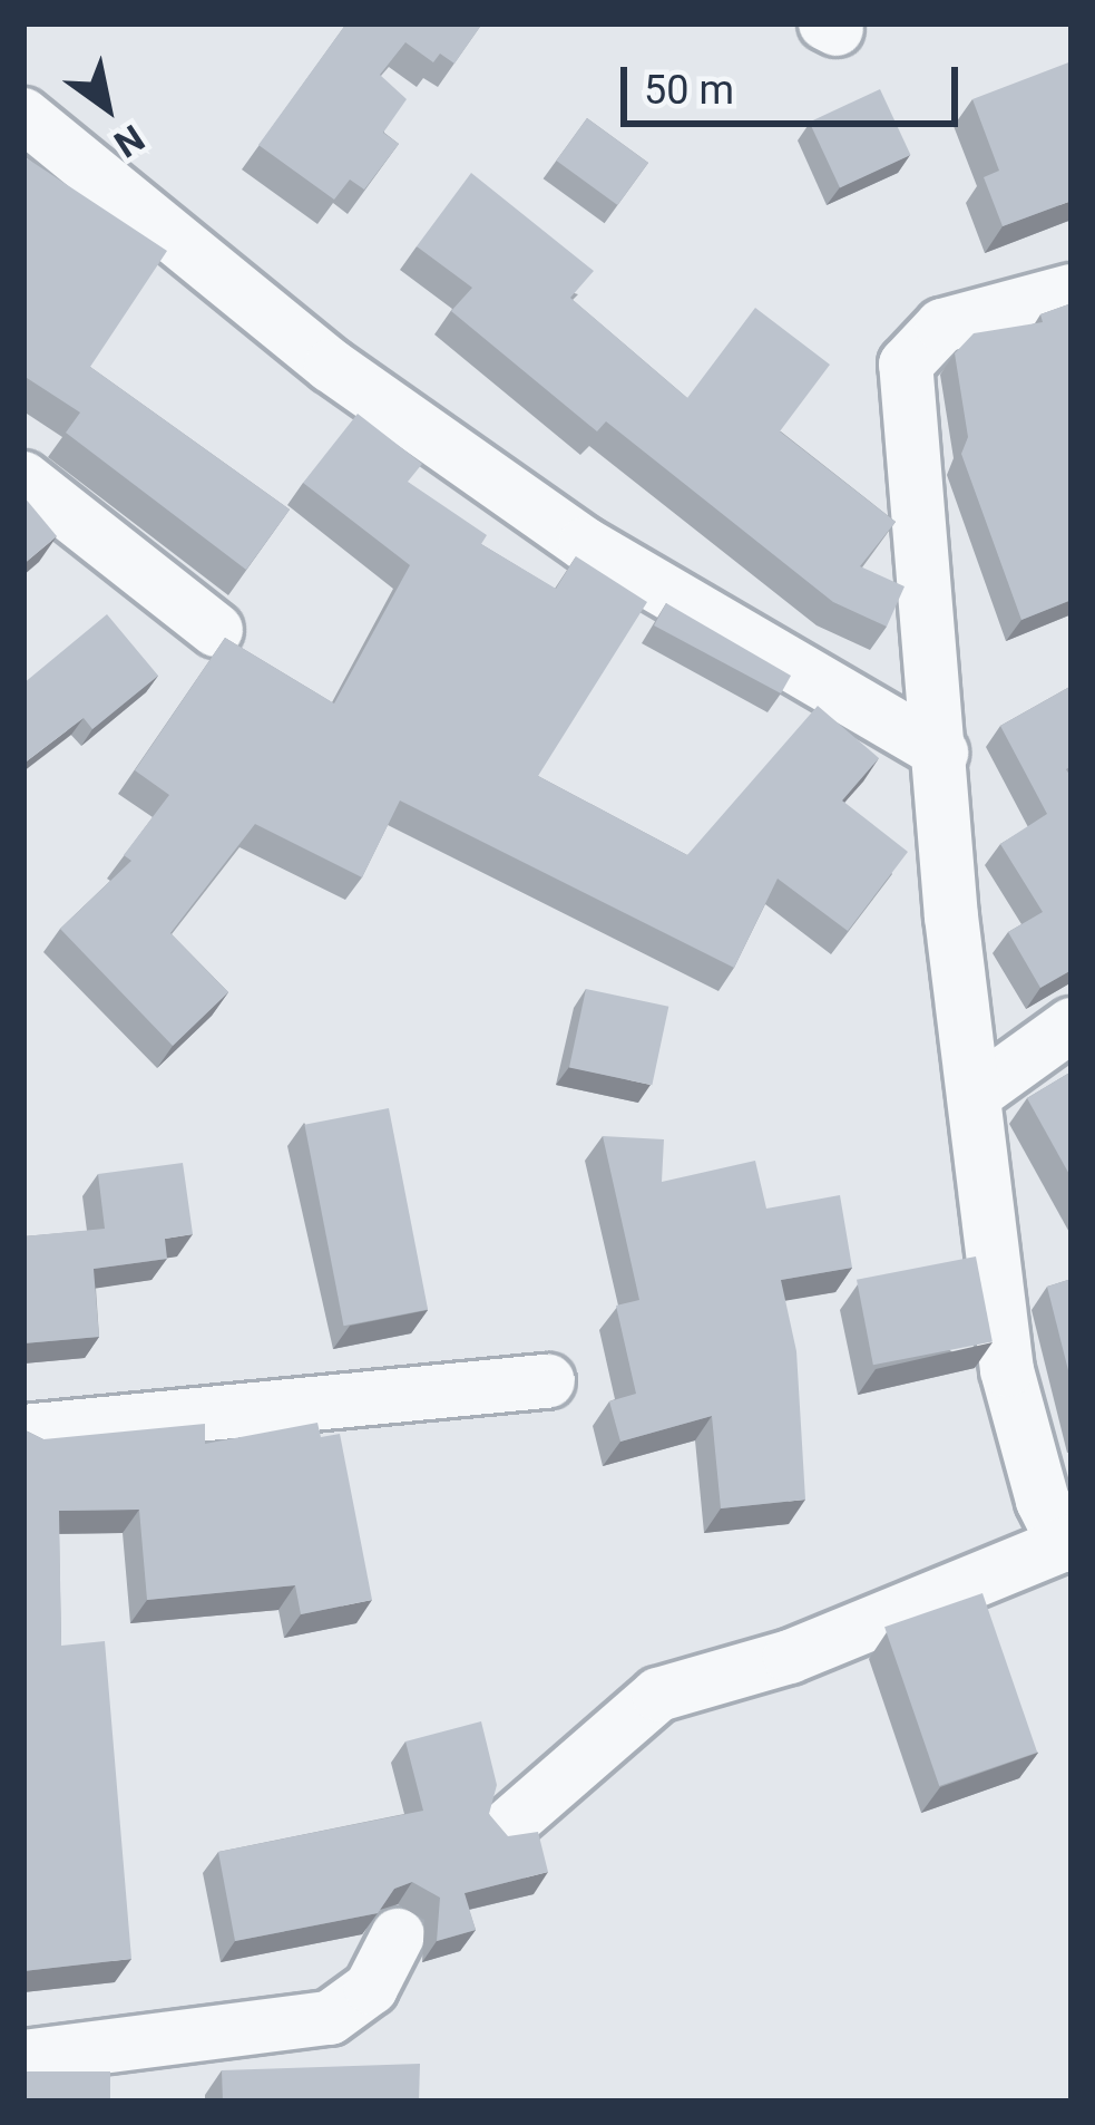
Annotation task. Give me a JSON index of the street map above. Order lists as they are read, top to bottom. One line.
{"scale_bar":"50 m","north":"bottom right"}
